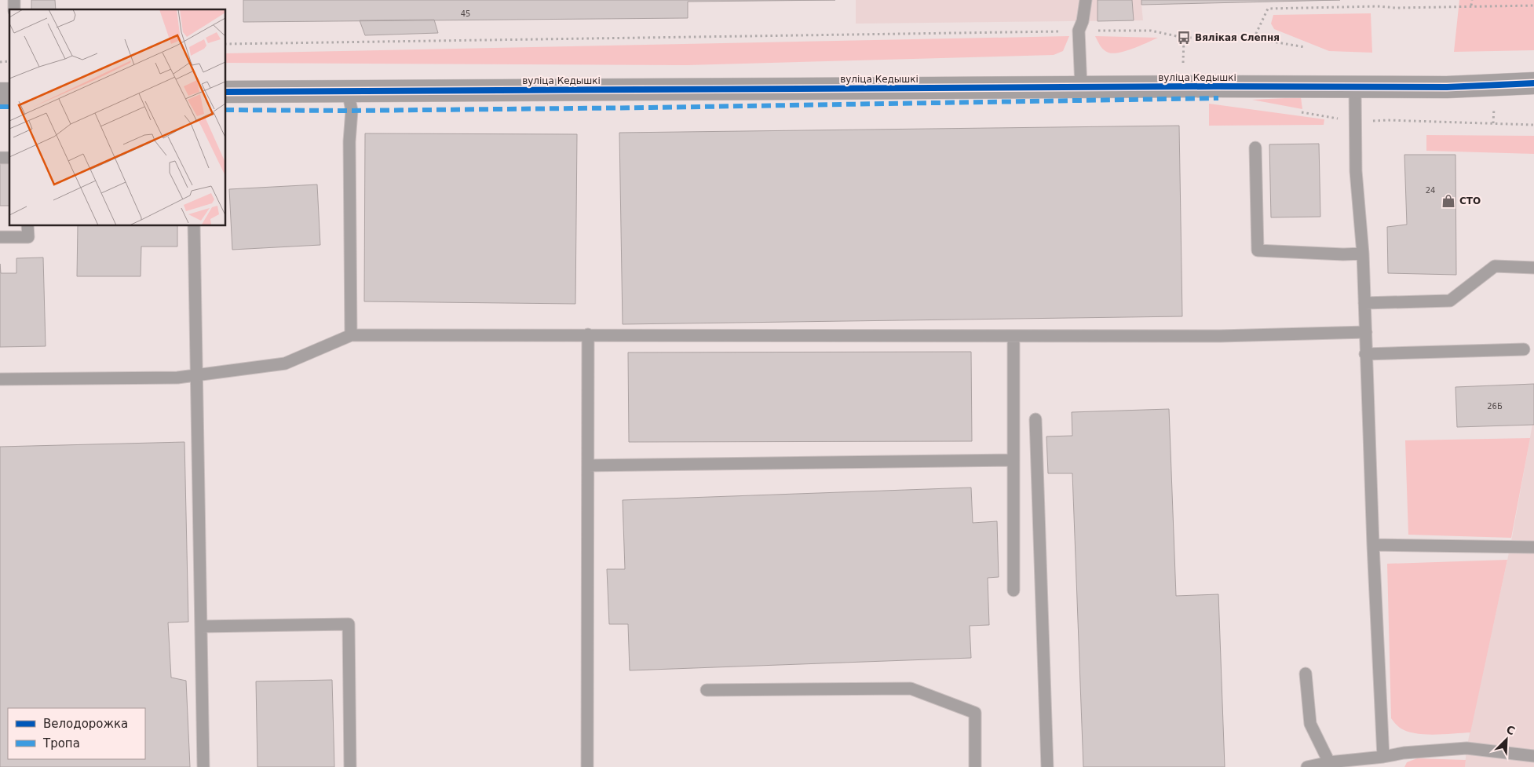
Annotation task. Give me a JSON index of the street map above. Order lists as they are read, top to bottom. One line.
{"streets":{"street":["вуліца Кедышкі"]},"places":{"bus stop":["Вялікая Слепня"],"shop":["СТО"]},"house_numbers":["45","24","26Б"],"legend":["Велодорожка","Тропа"],"north":"top right"}
